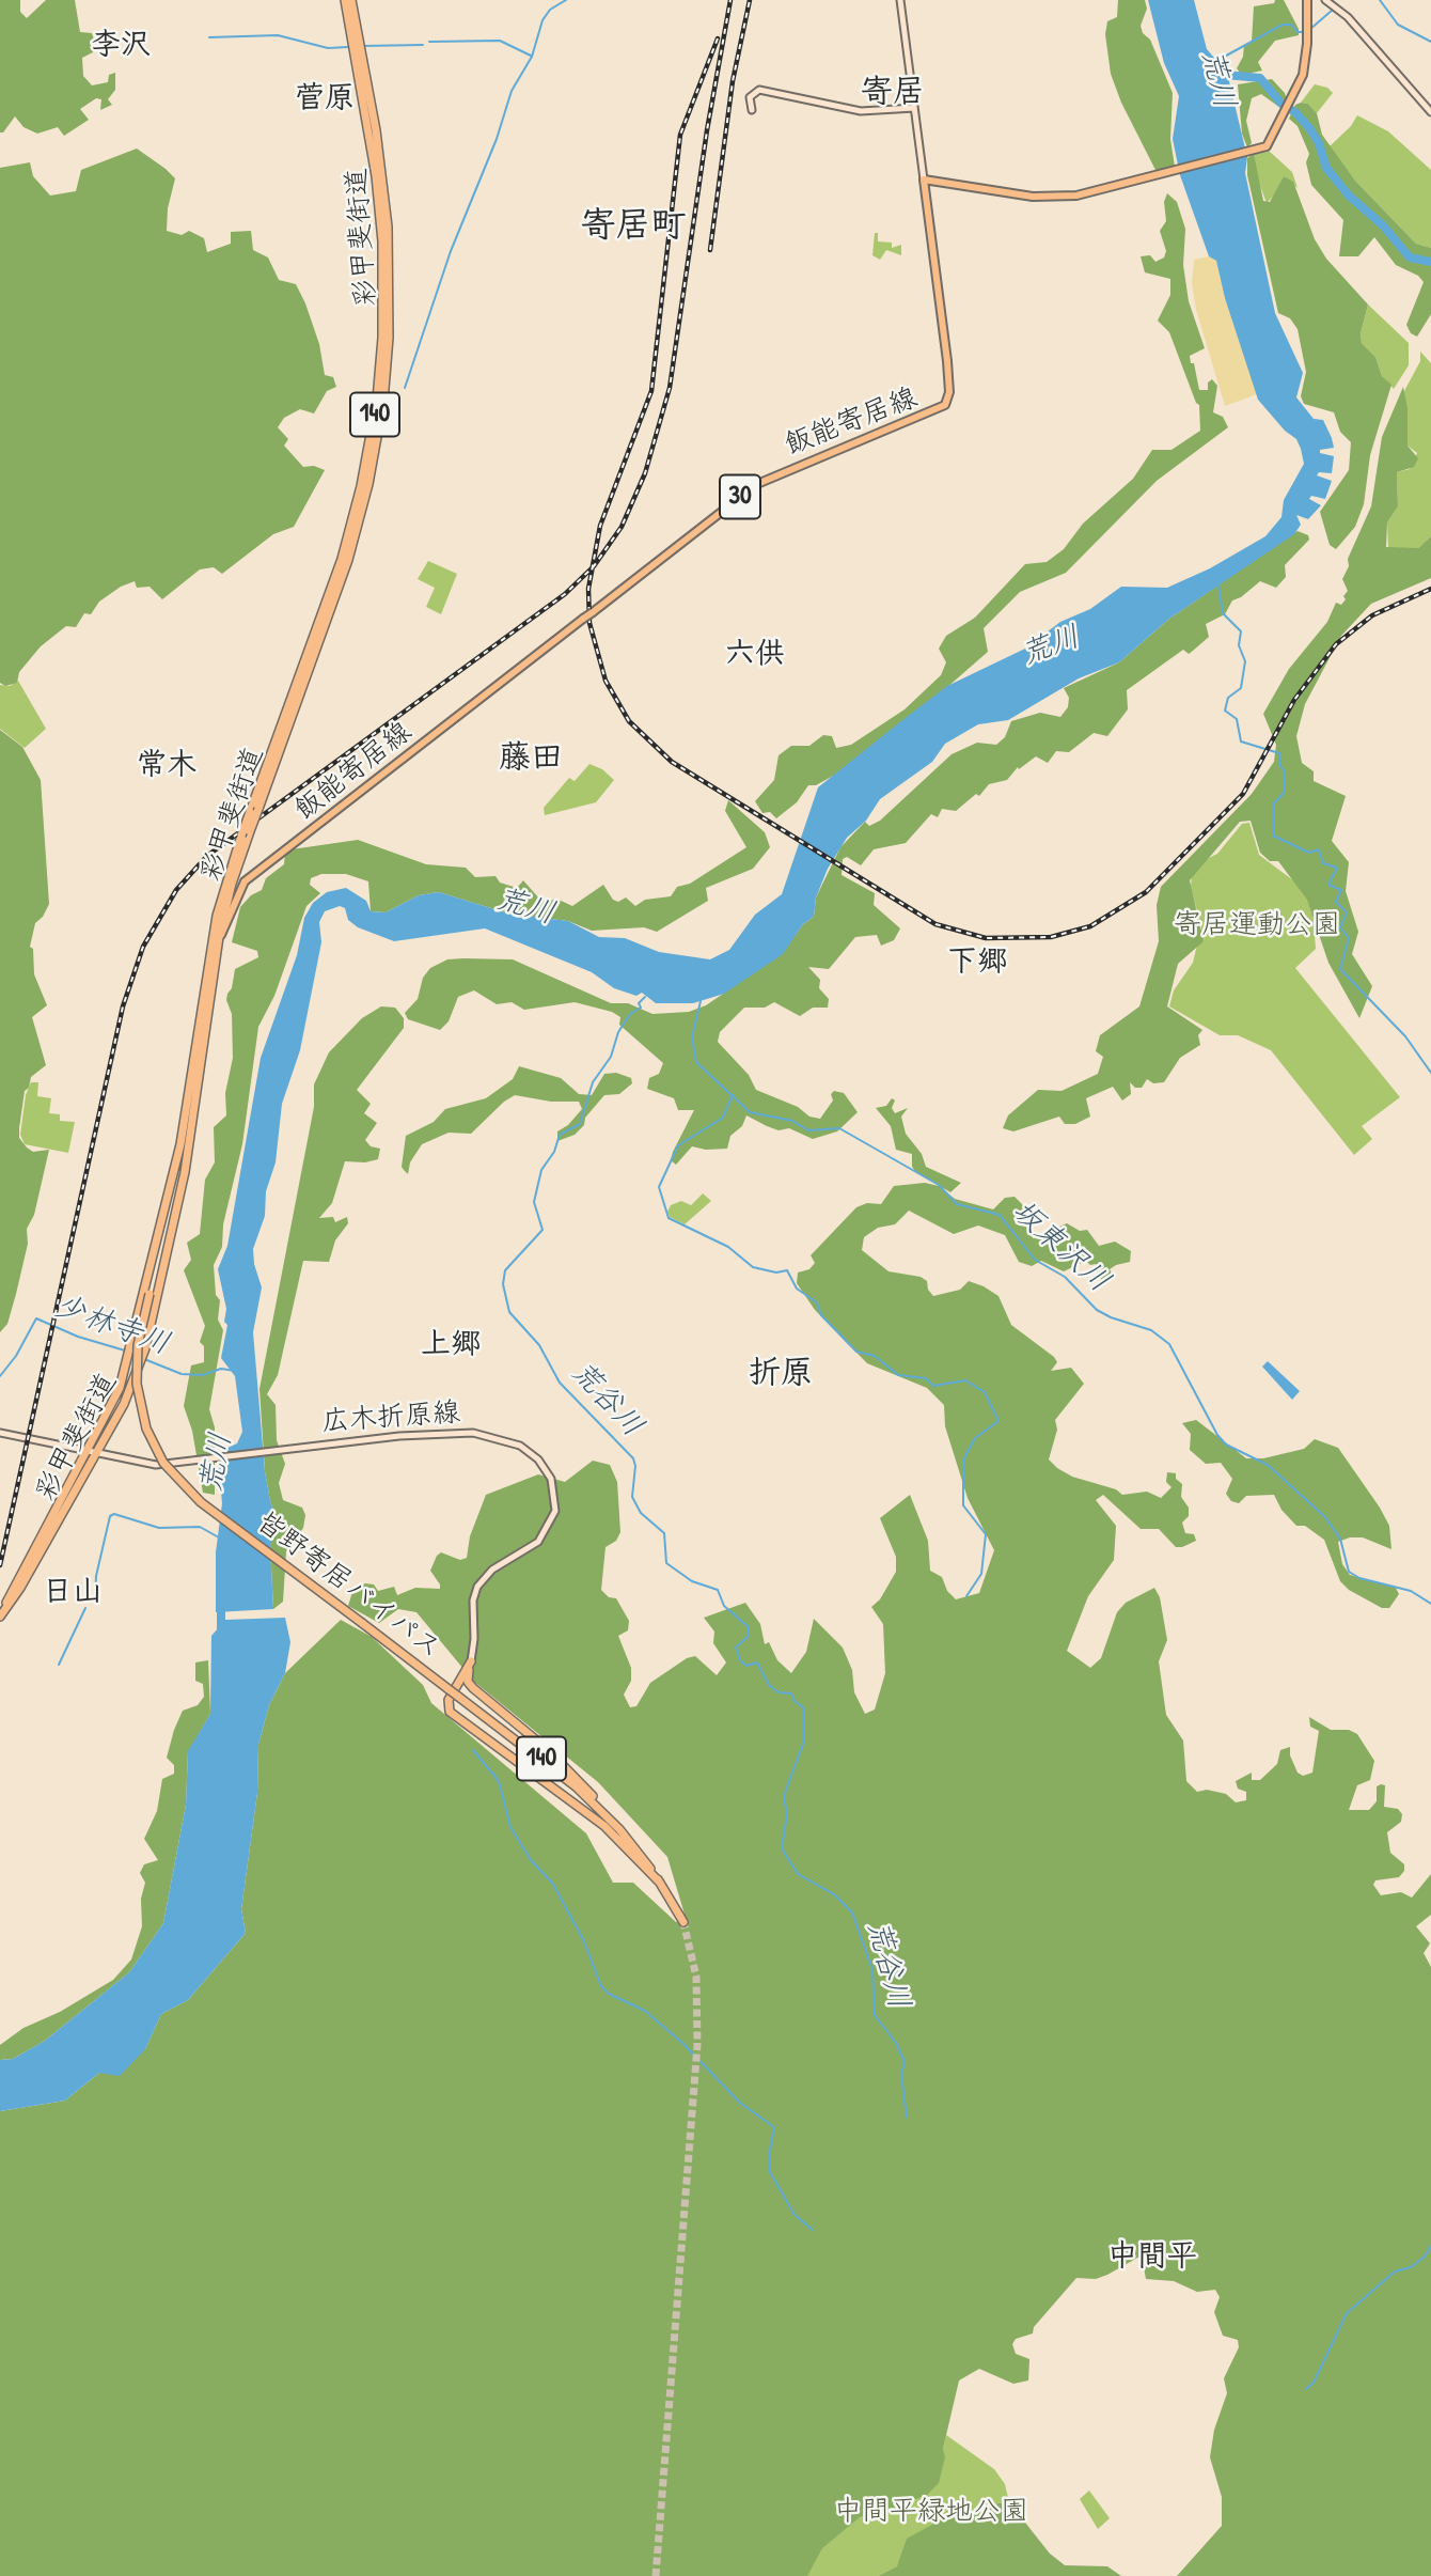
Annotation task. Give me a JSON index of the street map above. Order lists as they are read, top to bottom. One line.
{"streets":{"highway":["彩甲斐街道","140","皆野寄居バイパス"],"main road":["飯能寄居線","30","広木折原線"]},"crossings":[["彩甲斐街道","飯能寄居線"],["彩甲斐街道","広木折原線"],["彩甲斐街道","皆野寄居バイパス"]],"districts":["李沢","寄居","菅原","寄居町","六供","藤田","常木","下郷","上郷","折原","日山","中間平"],"water":["荒川","坂東沢川","少林寺川","荒谷川"],"parks":["寄居運動公園","中間平緑地公園"]}
